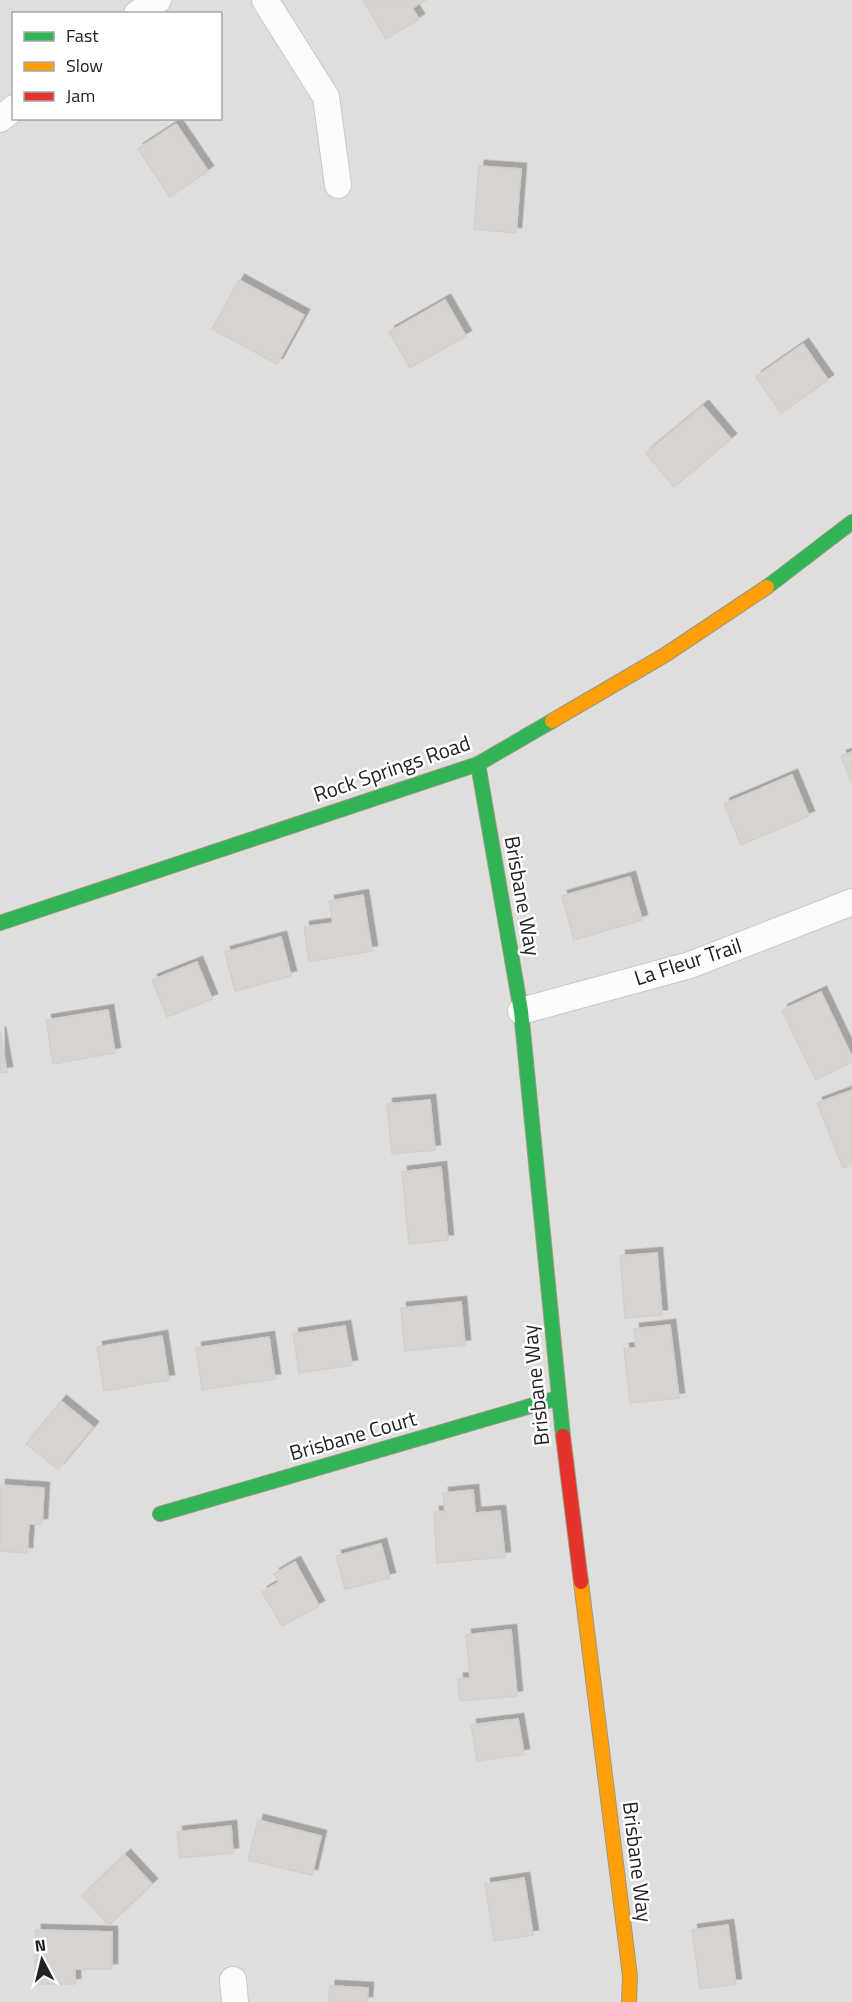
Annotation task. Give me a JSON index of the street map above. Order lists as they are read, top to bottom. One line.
{"streets":{"street":["Rock Springs Road","Brisbane Way","La Fleur Trail","Brisbane Court"]},"crossings":[["Rock Springs Road","Brisbane Way"],["Brisbane Way","La Fleur Trail"],["Brisbane Way","Brisbane Court"]],"legend":["Fast","Slow","Jam"],"north":"top"}
